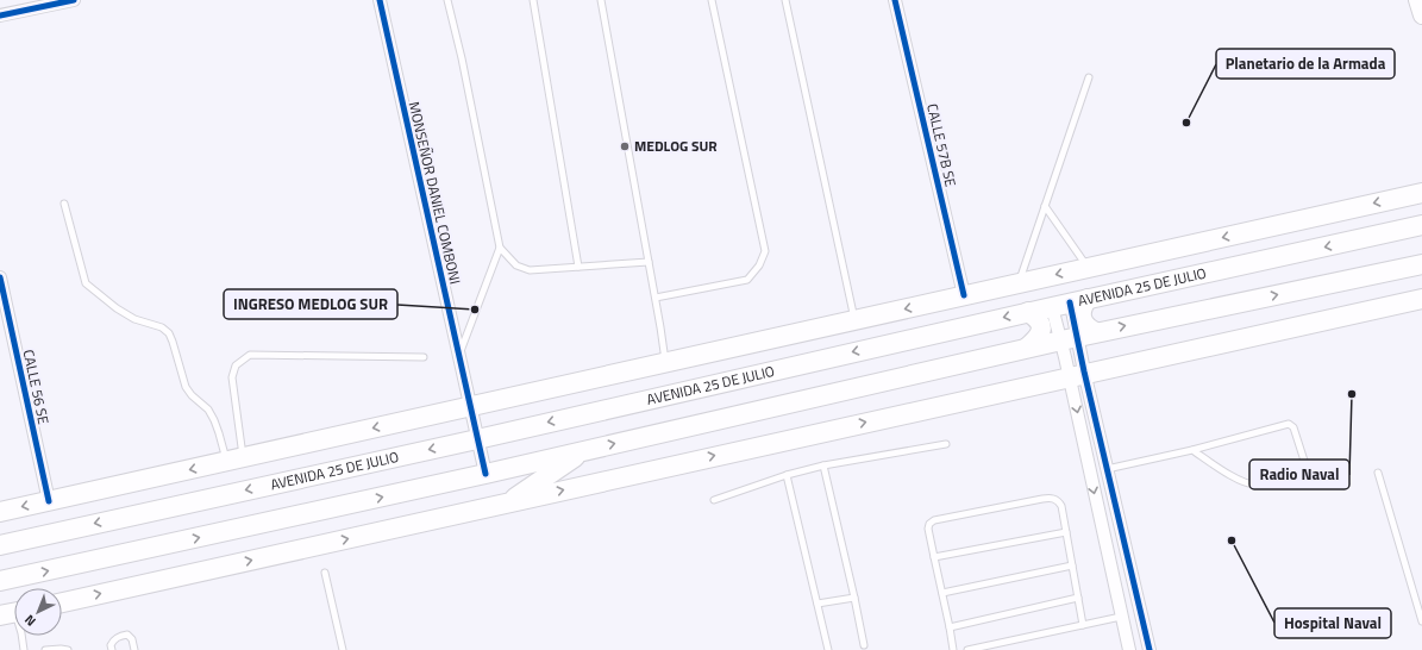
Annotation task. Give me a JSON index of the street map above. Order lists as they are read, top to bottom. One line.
{"streets":{"main road":["AVENIDA 25 DE JULIO"],"street":["CALLE 57B SE","MONSEÑOR DANIEL COMBONI","CALLE 56 SE"]},"crossings":[["MONSEÑOR DANIEL COMBONI","AVENIDA 25 DE JULIO"]],"places":["Planetario de la Armada","MEDLOG SUR","INGRESO MEDLOG SUR","Radio Naval","Hospital Naval"],"north":"bottom left"}
